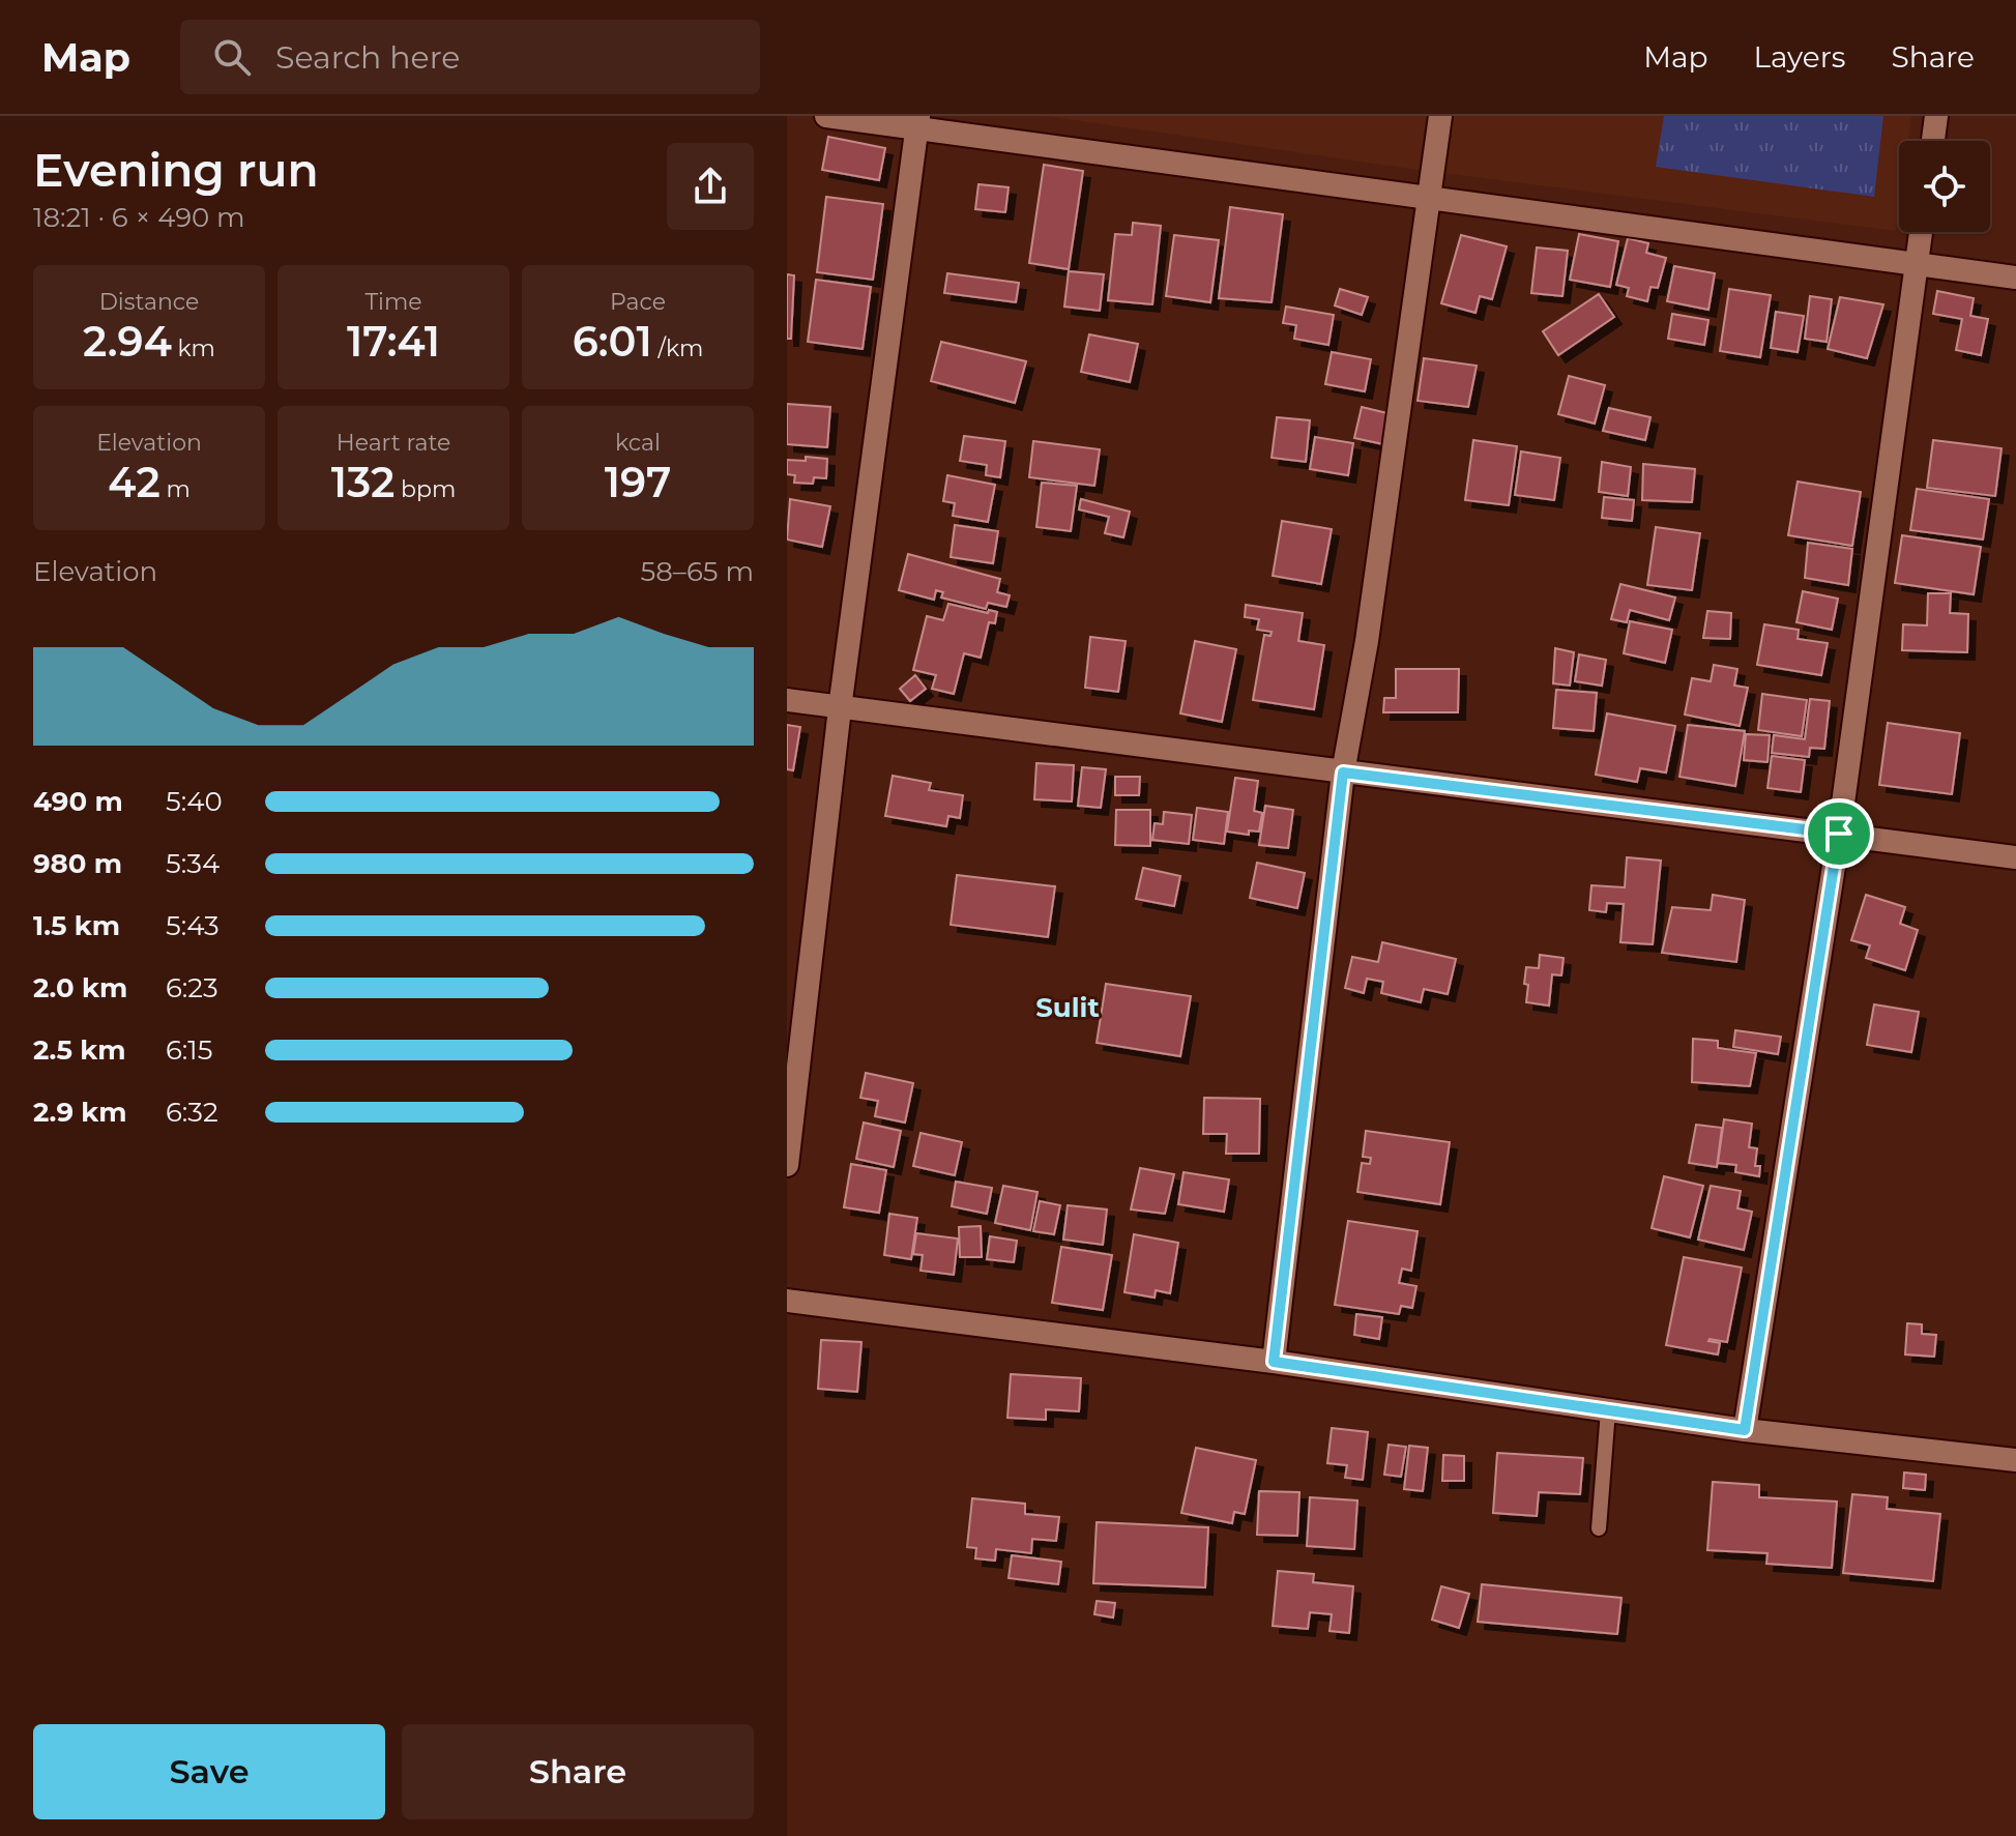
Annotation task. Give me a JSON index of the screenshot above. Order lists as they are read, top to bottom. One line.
{"districts":["Sulit"],"page":{"header":"Map","search":"Search here","nav":["Map","Layers","Share"],"heading":["Evening run","18:21 · 6 × 490 m"],"stats":[["Distance","2.94 km"],["Time","17:41"],["Pace","6:01 /km"],["Elevation","42 m"],["Heart rate","132 bpm"],["kcal","197"]],"chart":["Elevation","58–65 m"],"list":[{"name":"490 m","note":"5:40"},{"name":"980 m","note":"5:34"},{"name":"1.5 km","note":"5:43"},{"name":"2.0 km","note":"6:23"},{"name":"2.5 km","note":"6:15"},{"name":"2.9 km","note":"6:32"}],"buttons":["Save","Share"]}}
